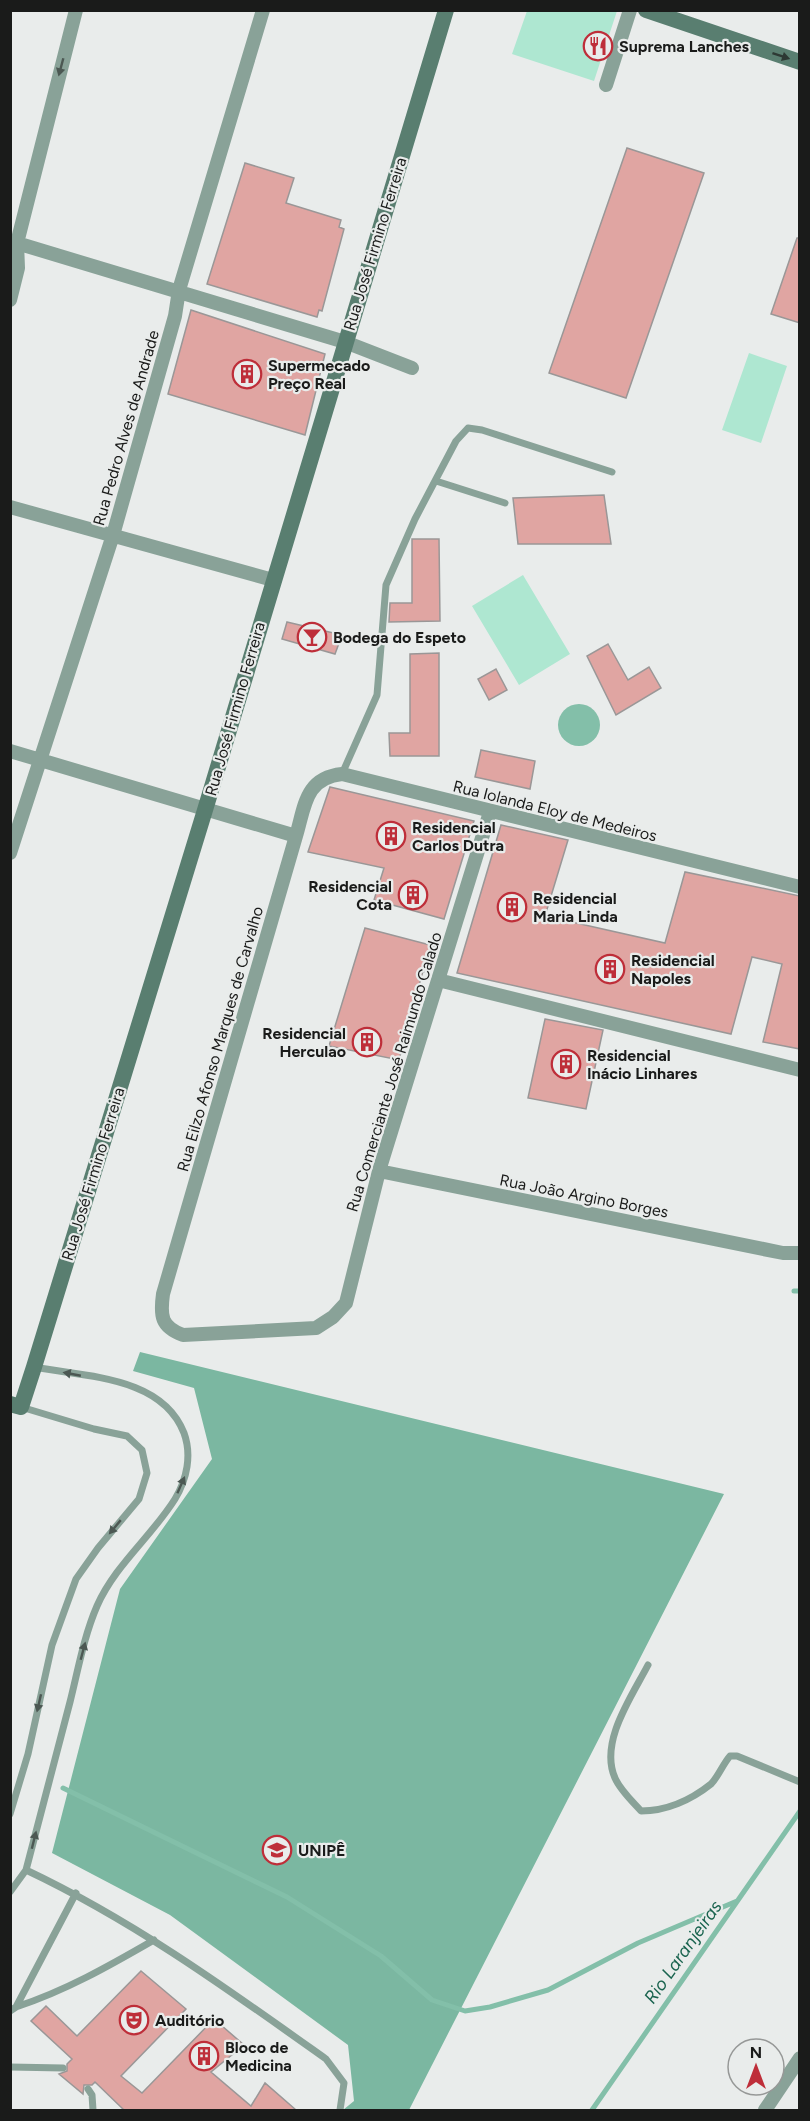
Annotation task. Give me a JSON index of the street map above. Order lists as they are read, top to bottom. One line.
{"streets":{"main road":["Rua José Firmino Ferreira"],"street":["Rua Pedro Alves de Andrade","Rua Iolanda Eloy de Medeiros","Rua Eilzo Afonso Marques de Carvalho","Rua Comerciante José Raimundo Calado","Rua João Argino Borges"]},"crossings":[["Rua Iolanda Eloy de Medeiros","Rua Eilzo Afonso Marques de Carvalho"],["Rua Iolanda Eloy de Medeiros","Rua Comerciante José Raimundo Calado"],["Rua Eilzo Afonso Marques de Carvalho","Rua Comerciante José Raimundo Calado"],["Rua Comerciante José Raimundo Calado","Rua João Argino Borges"]],"water":["Rio Laranjeiras"],"places":{"restaurant":["Suprema Lanches"],"building":["Supermecado Preço Real","Residencial Carlos Dutra","Residencial Cota","Residencial Maria Linda","Residencial Napoles","Residencial Herculao","Residencial Inácio Linhares","Bloco de Medicina"],"bar":["Bodega do Espeto"],"school or university":["UNIPÊ"],"theatre":["Auditório"]},"north":"top"}
